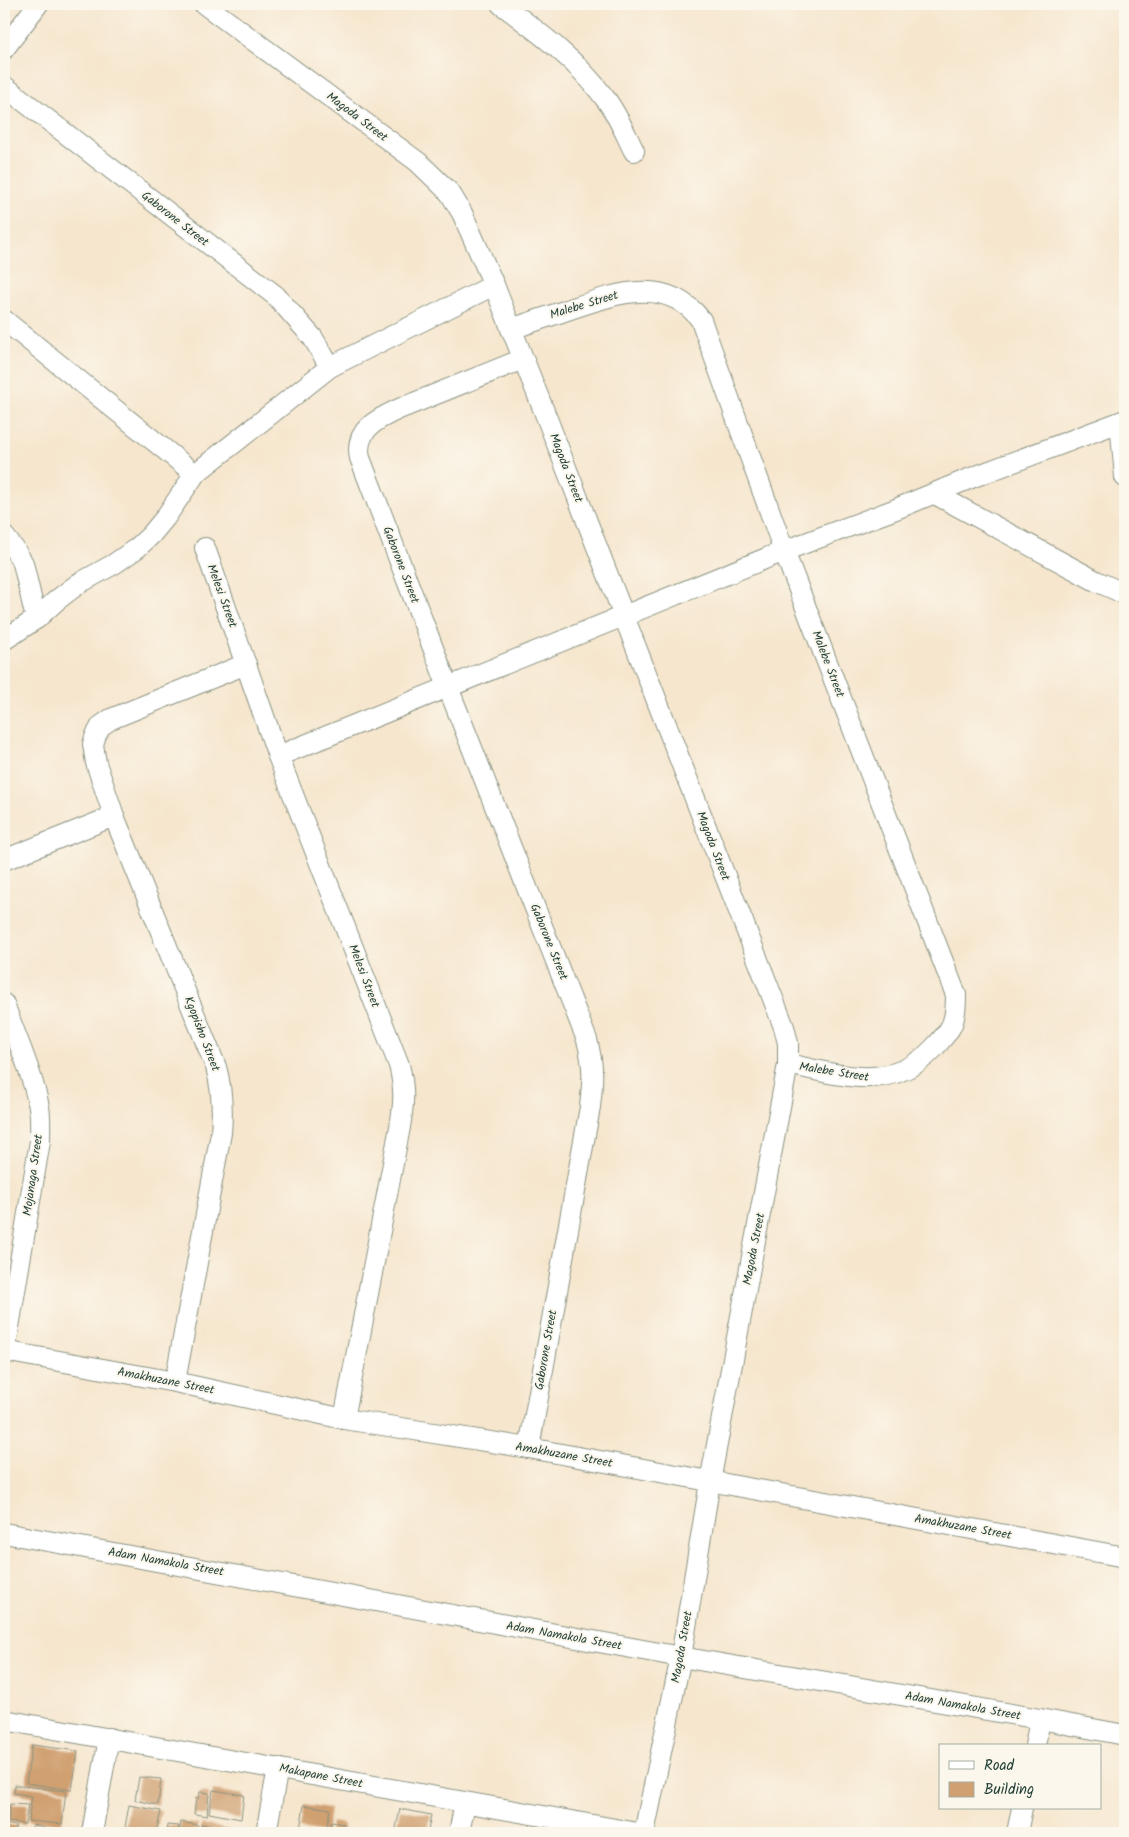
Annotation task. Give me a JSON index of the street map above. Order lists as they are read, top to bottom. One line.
{"streets":{"street":["Magoda Street","Gaborone Street","Malebe Street","Melesi Street","Kgopisho Street","Mojanaga Street","Amakhuzane Street","Adam Namakola Street","Makapane Street"]},"crossings":[["Magoda Street","Gaborone Street"],["Magoda Street","Malebe Street"],["Magoda Street","Amakhuzane Street"],["Magoda Street","Adam Namakola Street"],["Gaborone Street","Amakhuzane Street"],["Melesi Street","Kgopisho Street"],["Melesi Street","Amakhuzane Street"],["Kgopisho Street","Amakhuzane Street"],["Mojanaga Street","Amakhuzane Street"]],"legend":["Road","Building"]}
